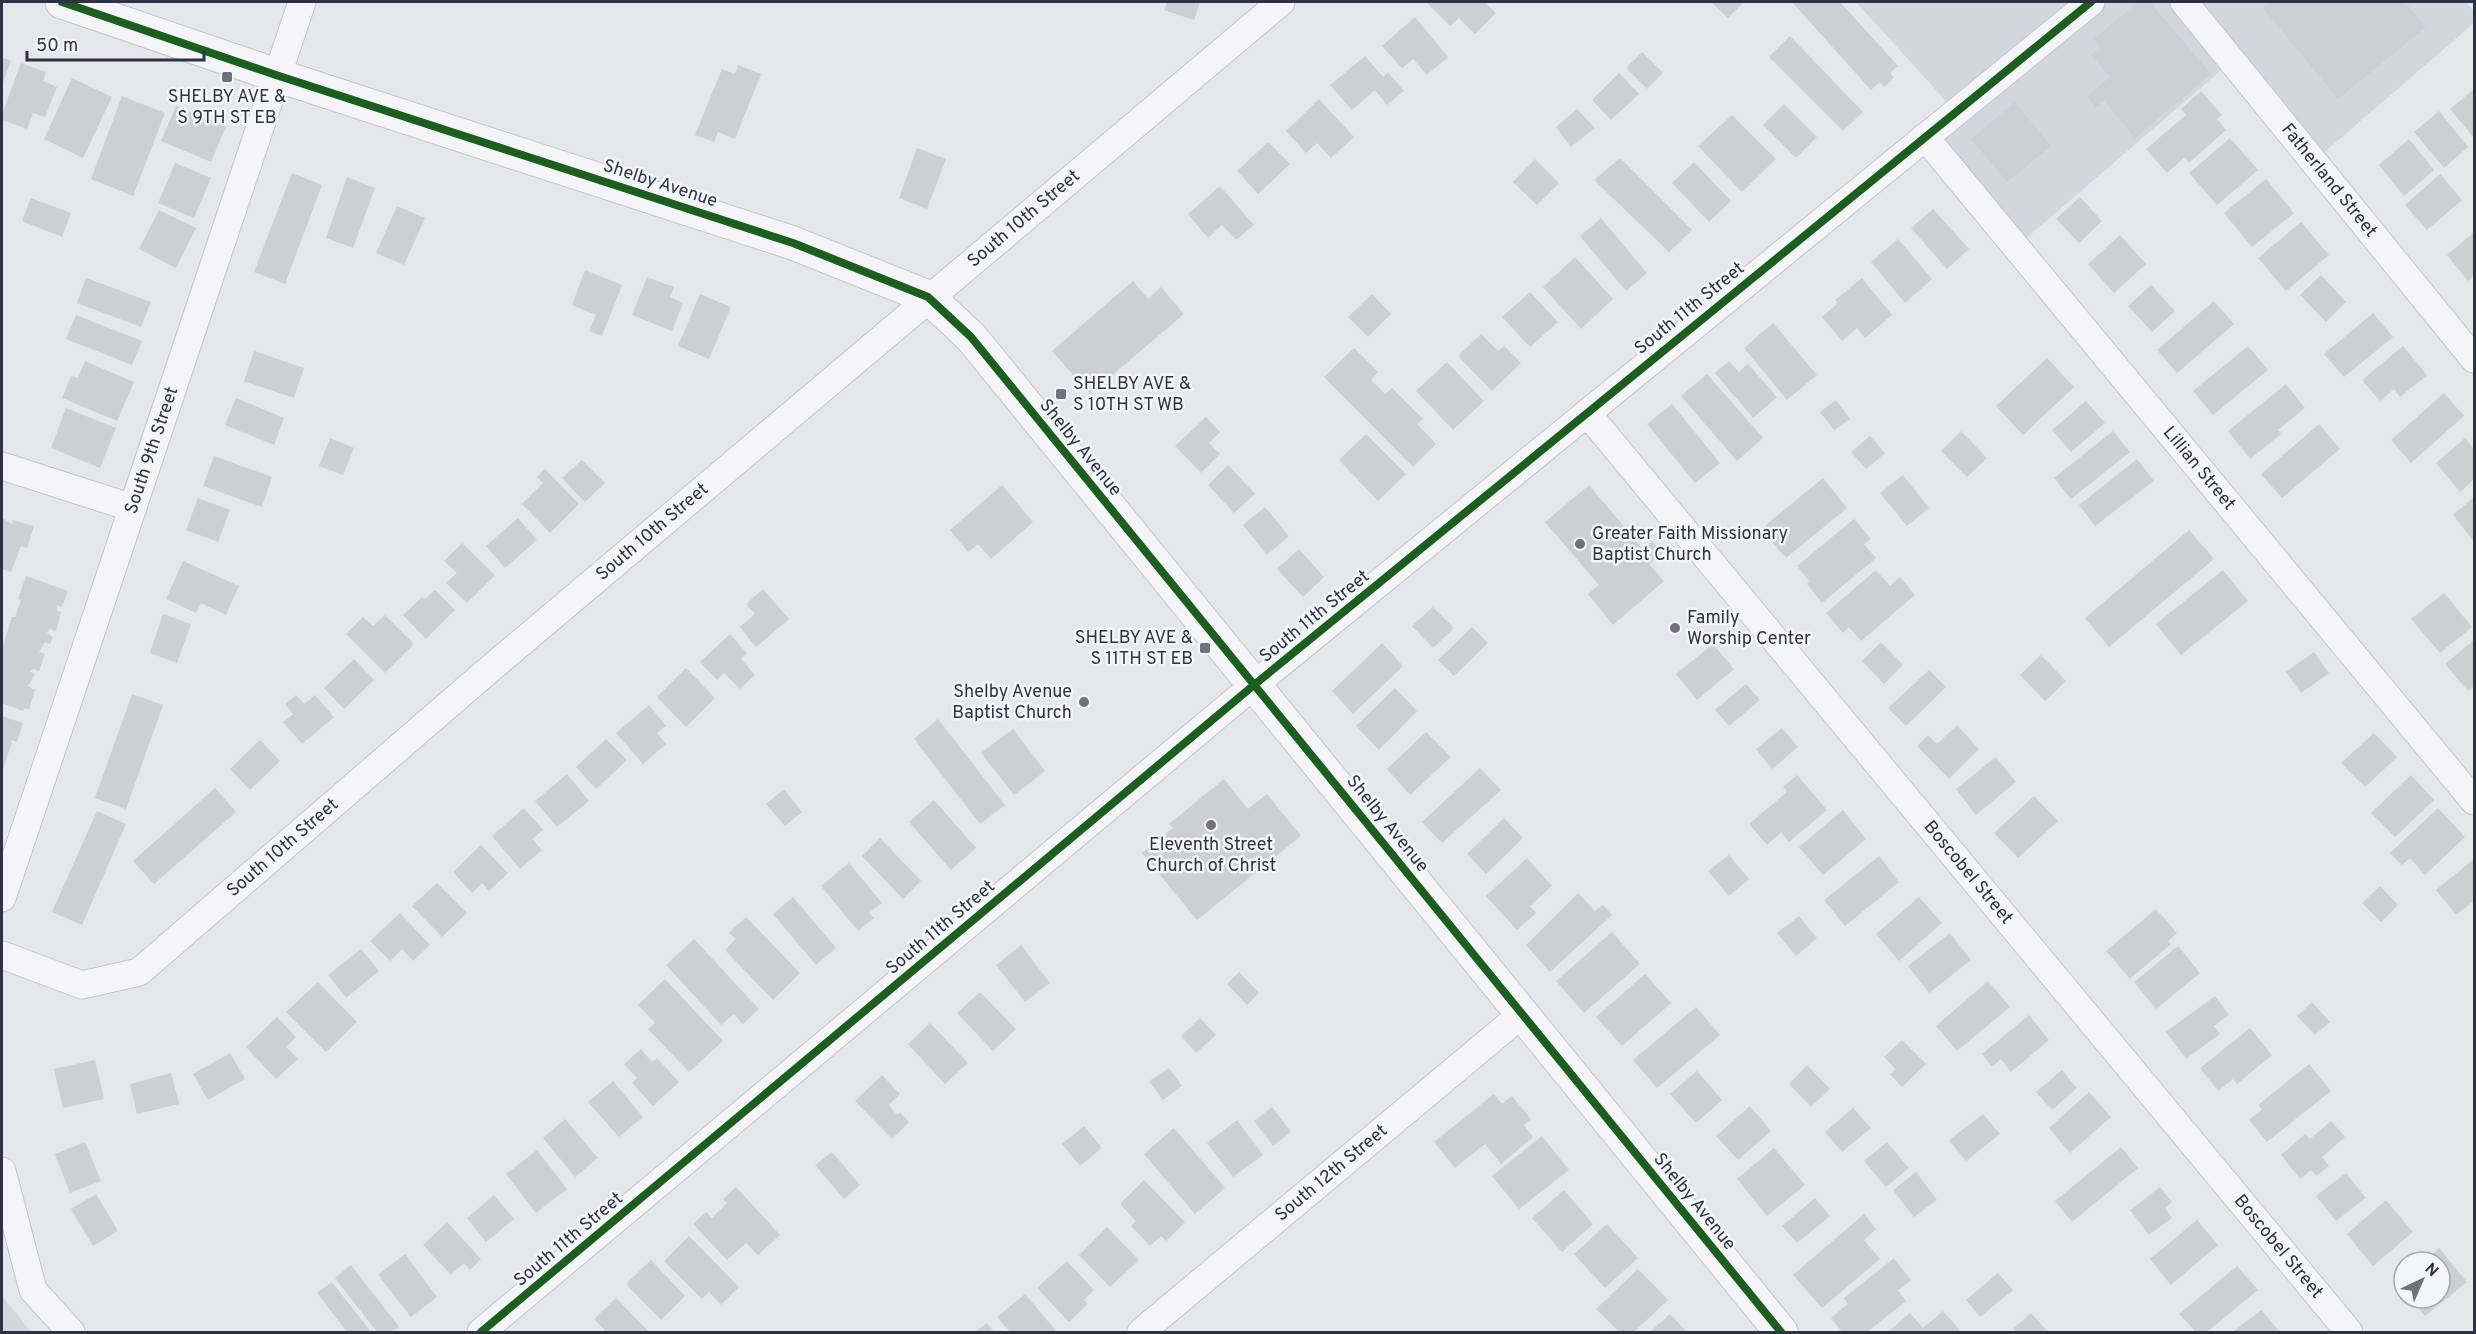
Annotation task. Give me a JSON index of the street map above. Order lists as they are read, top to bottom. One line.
{"streets":{"street":["Fatherland Street","Shelby Avenue","South 10th Street","South 11th Street","South 9th Street","Lillian Street","Boscobel Street","South 12th Street"]},"crossings":[["Shelby Avenue","South 10th Street"],["Shelby Avenue","South 11th Street"],["Shelby Avenue","South 9th Street"],["Shelby Avenue","South 12th Street"],["South 11th Street","Lillian Street"],["South 11th Street","Boscobel Street"]],"places":{"transit":["SHELBY AVE & S 9TH ST EB","SHELBY AVE & S 10TH ST WB","SHELBY AVE & S 11TH ST EB"],"other":["Greater Faith Missionary Baptist Church","Family Worship Center","Shelby Avenue Baptist Church","Eleventh Street Church of Christ"]},"scale_bar":"50 m","north":"top right"}
